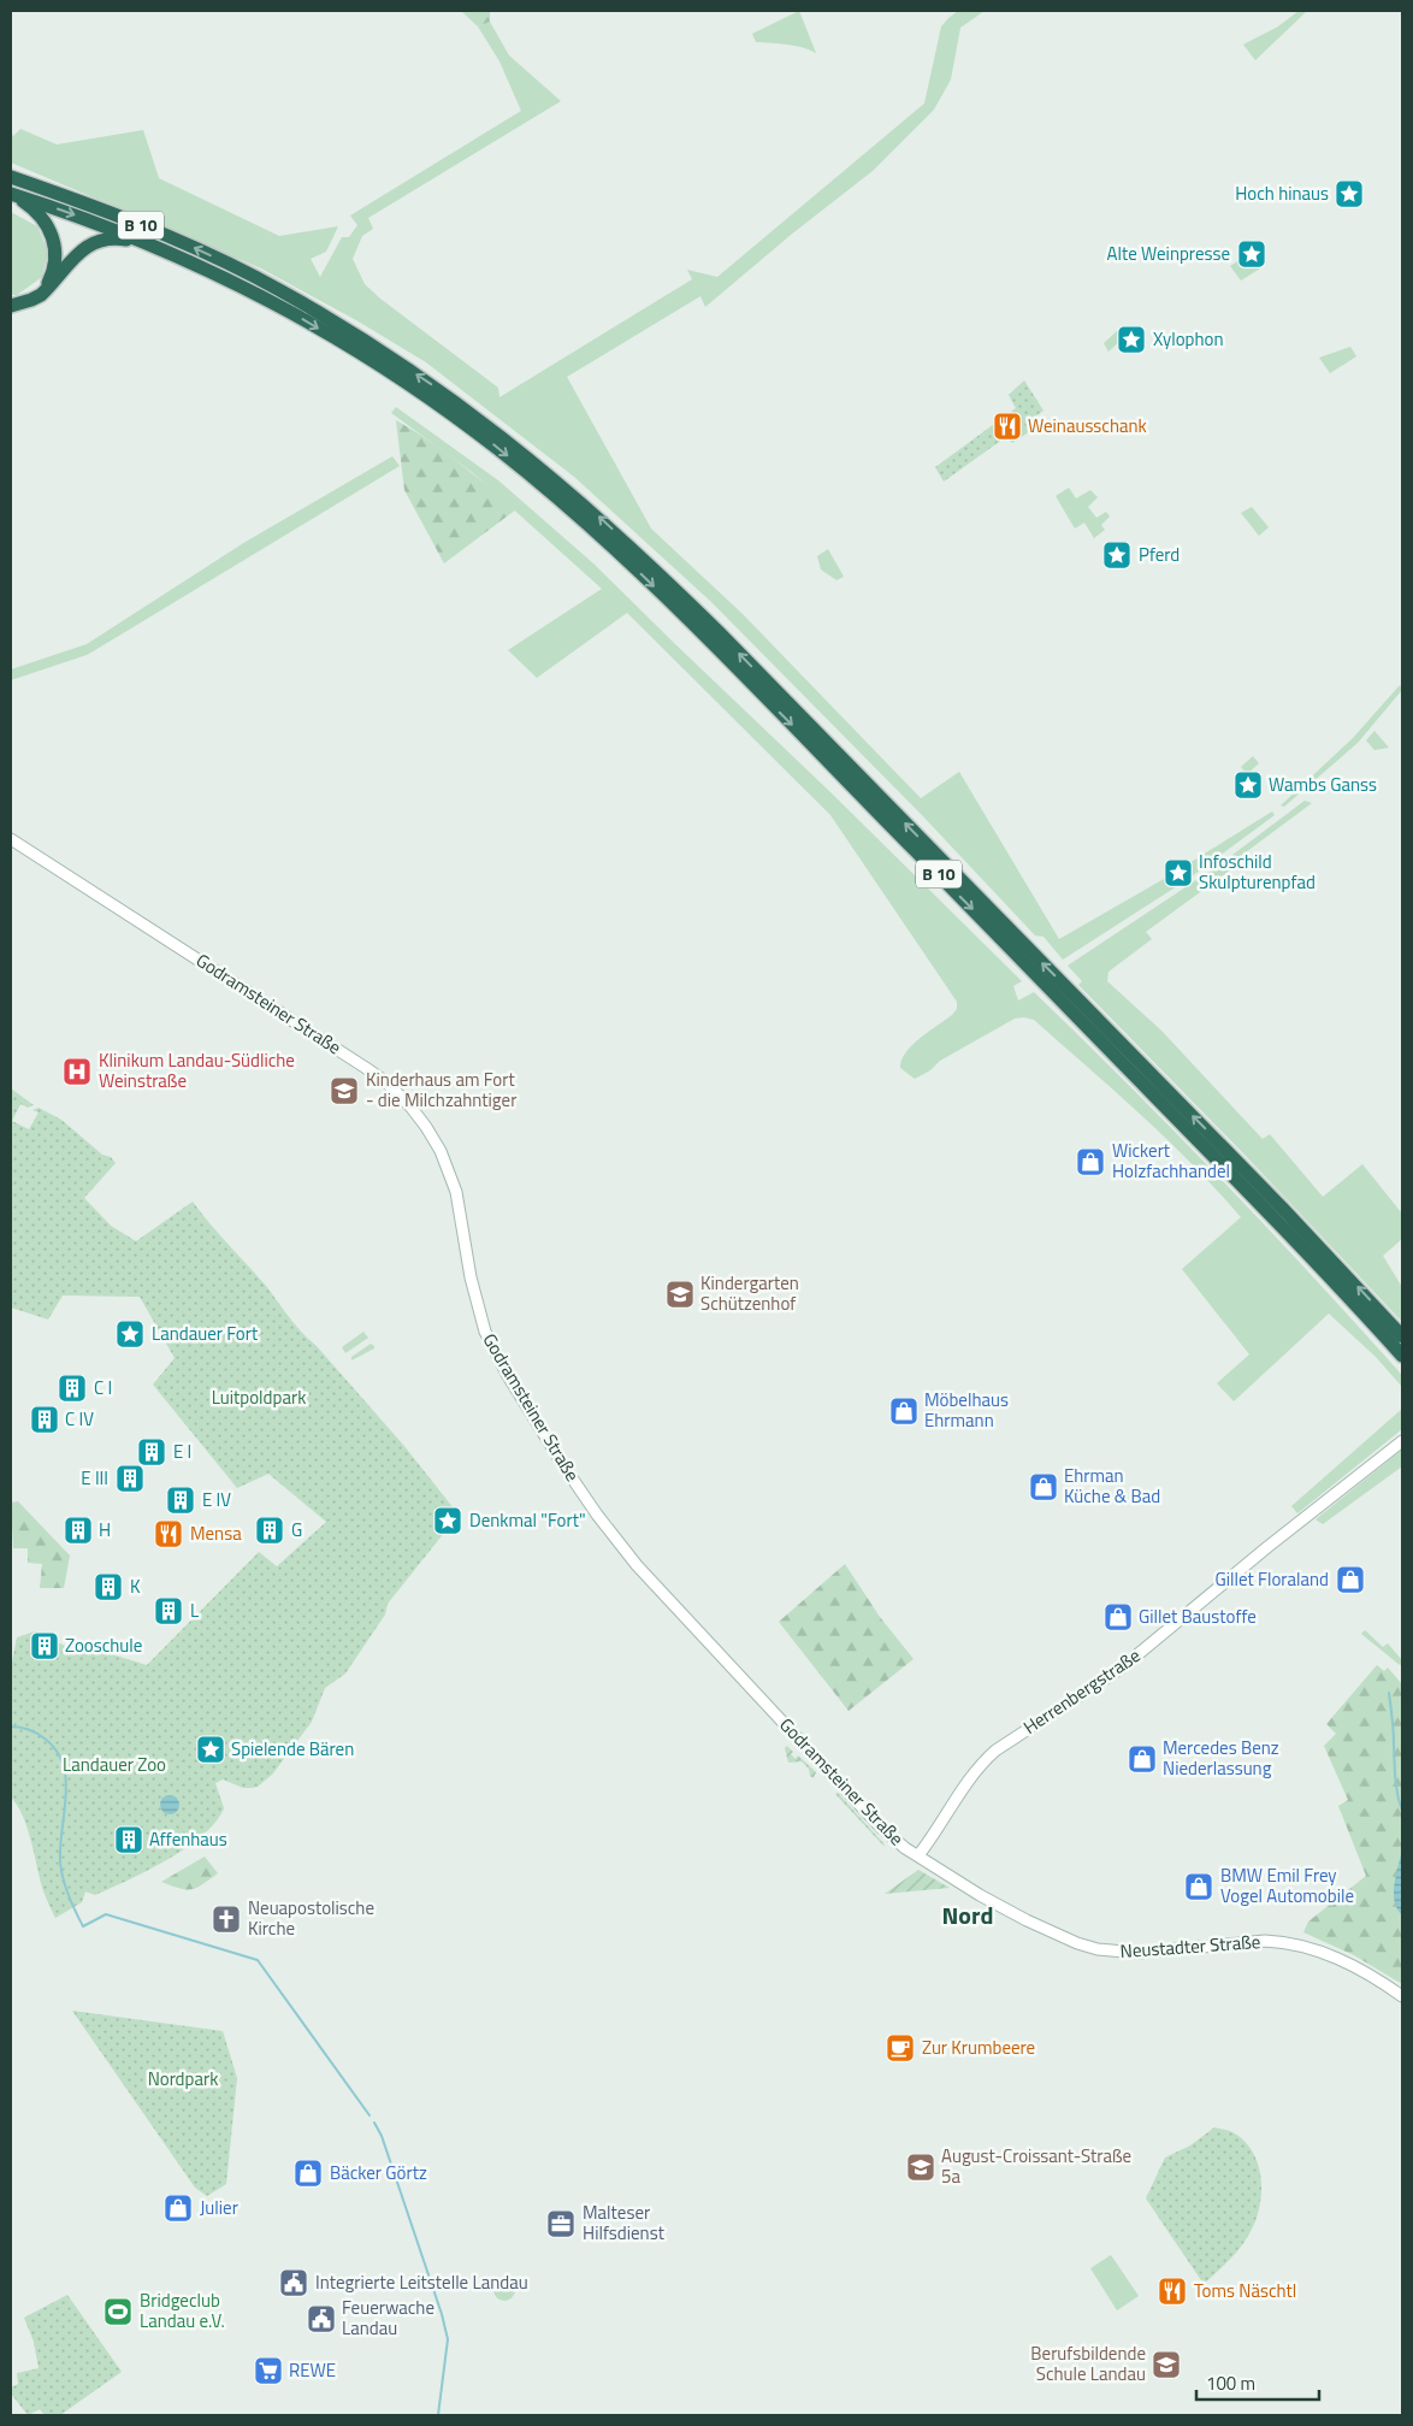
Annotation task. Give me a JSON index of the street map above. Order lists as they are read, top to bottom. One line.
{"streets":{"highway":["B 10"],"street":["Godramsteiner Straße","Herrenbergstraße","Neustadter Straße"]},"crossings":[["Godramsteiner Straße","Herrenbergstraße"],["Godramsteiner Straße","Neustadter Straße"],["Herrenbergstraße","Neustadter Straße"]],"districts":["Nord"],"parks":["Luitpoldpark","Landauer Zoo","Nordpark"],"places":{"place":["Hoch hinaus","Alte Weinpresse","Xylophon","Pferd","Wambs Ganss","Infoschild Skulpturenpfad","Landauer Fort","Denkmal \"Fort\"","Spielende Bären"],"restaurant":["Weinausschank","Mensa","Toms Näschtl"],"hospital":["Klinikum Landau-Südliche Weinstraße"],"school or university":["Kinderhaus am Fort - die Milchzahntiger","Kindergarten Schützenhof","August-Croissant-Straße 5a","Berufsbildende Schule Landau"],"shop":["Wickert Holzfachhandel","Möbelhaus Ehrmann","Ehrman Küche & Bad","Gillet Floraland","Gillet Baustoffe","Mercedes Benz Niederlassung","BMW Emil Frey Vogel Automobile","Bäcker Görtz","Julier"],"building":["C I","C IV","E I","E III","E IV","H","G","K","L","Zooschule","Affenhaus"],"church":["Neuapostolische Kirche"],"cafe":["Zur Krumbeere"],"office":["Malteser Hilfsdienst"],"public building":["Integrierte Leitstelle Landau","Feuerwache Landau"],"sports":["Bridgeclub Landau e.V."],"supermarket":["REWE"]},"scale_bar":"100 m"}
